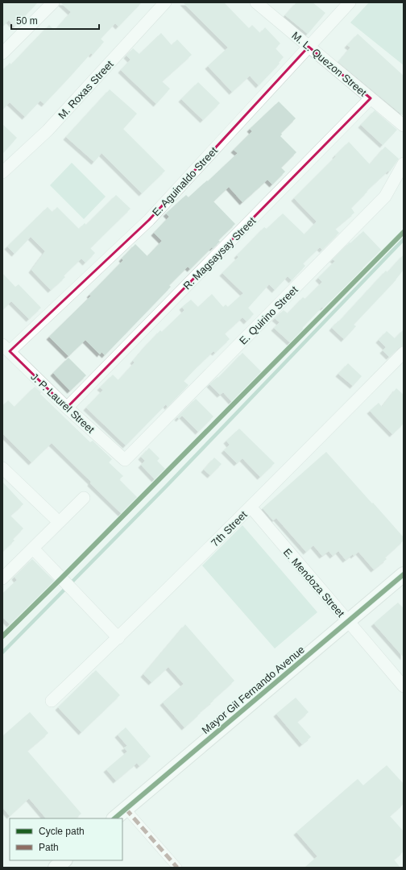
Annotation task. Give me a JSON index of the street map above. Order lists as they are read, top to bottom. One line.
{"streets":{"street":["M. L. Quezon Street","M. Roxas Street","E. Aguinaldo Street","R. Magsaysay Street","E. Quirino Street","J. P. Laurel Street","7th Street","E. Mendoza Street","Mayor Gil Fernando Avenue"]},"crossings":[["M. L. Quezon Street","E. Aguinaldo Street"],["M. L. Quezon Street","R. Magsaysay Street"],["E. Aguinaldo Street","J. P. Laurel Street"],["R. Magsaysay Street","J. P. Laurel Street"],["E. Quirino Street","J. P. Laurel Street"],["7th Street","E. Mendoza Street"],["E. Mendoza Street","Mayor Gil Fernando Avenue"]],"legend":["Cycle path","Path"],"scale_bar":"50 m"}
